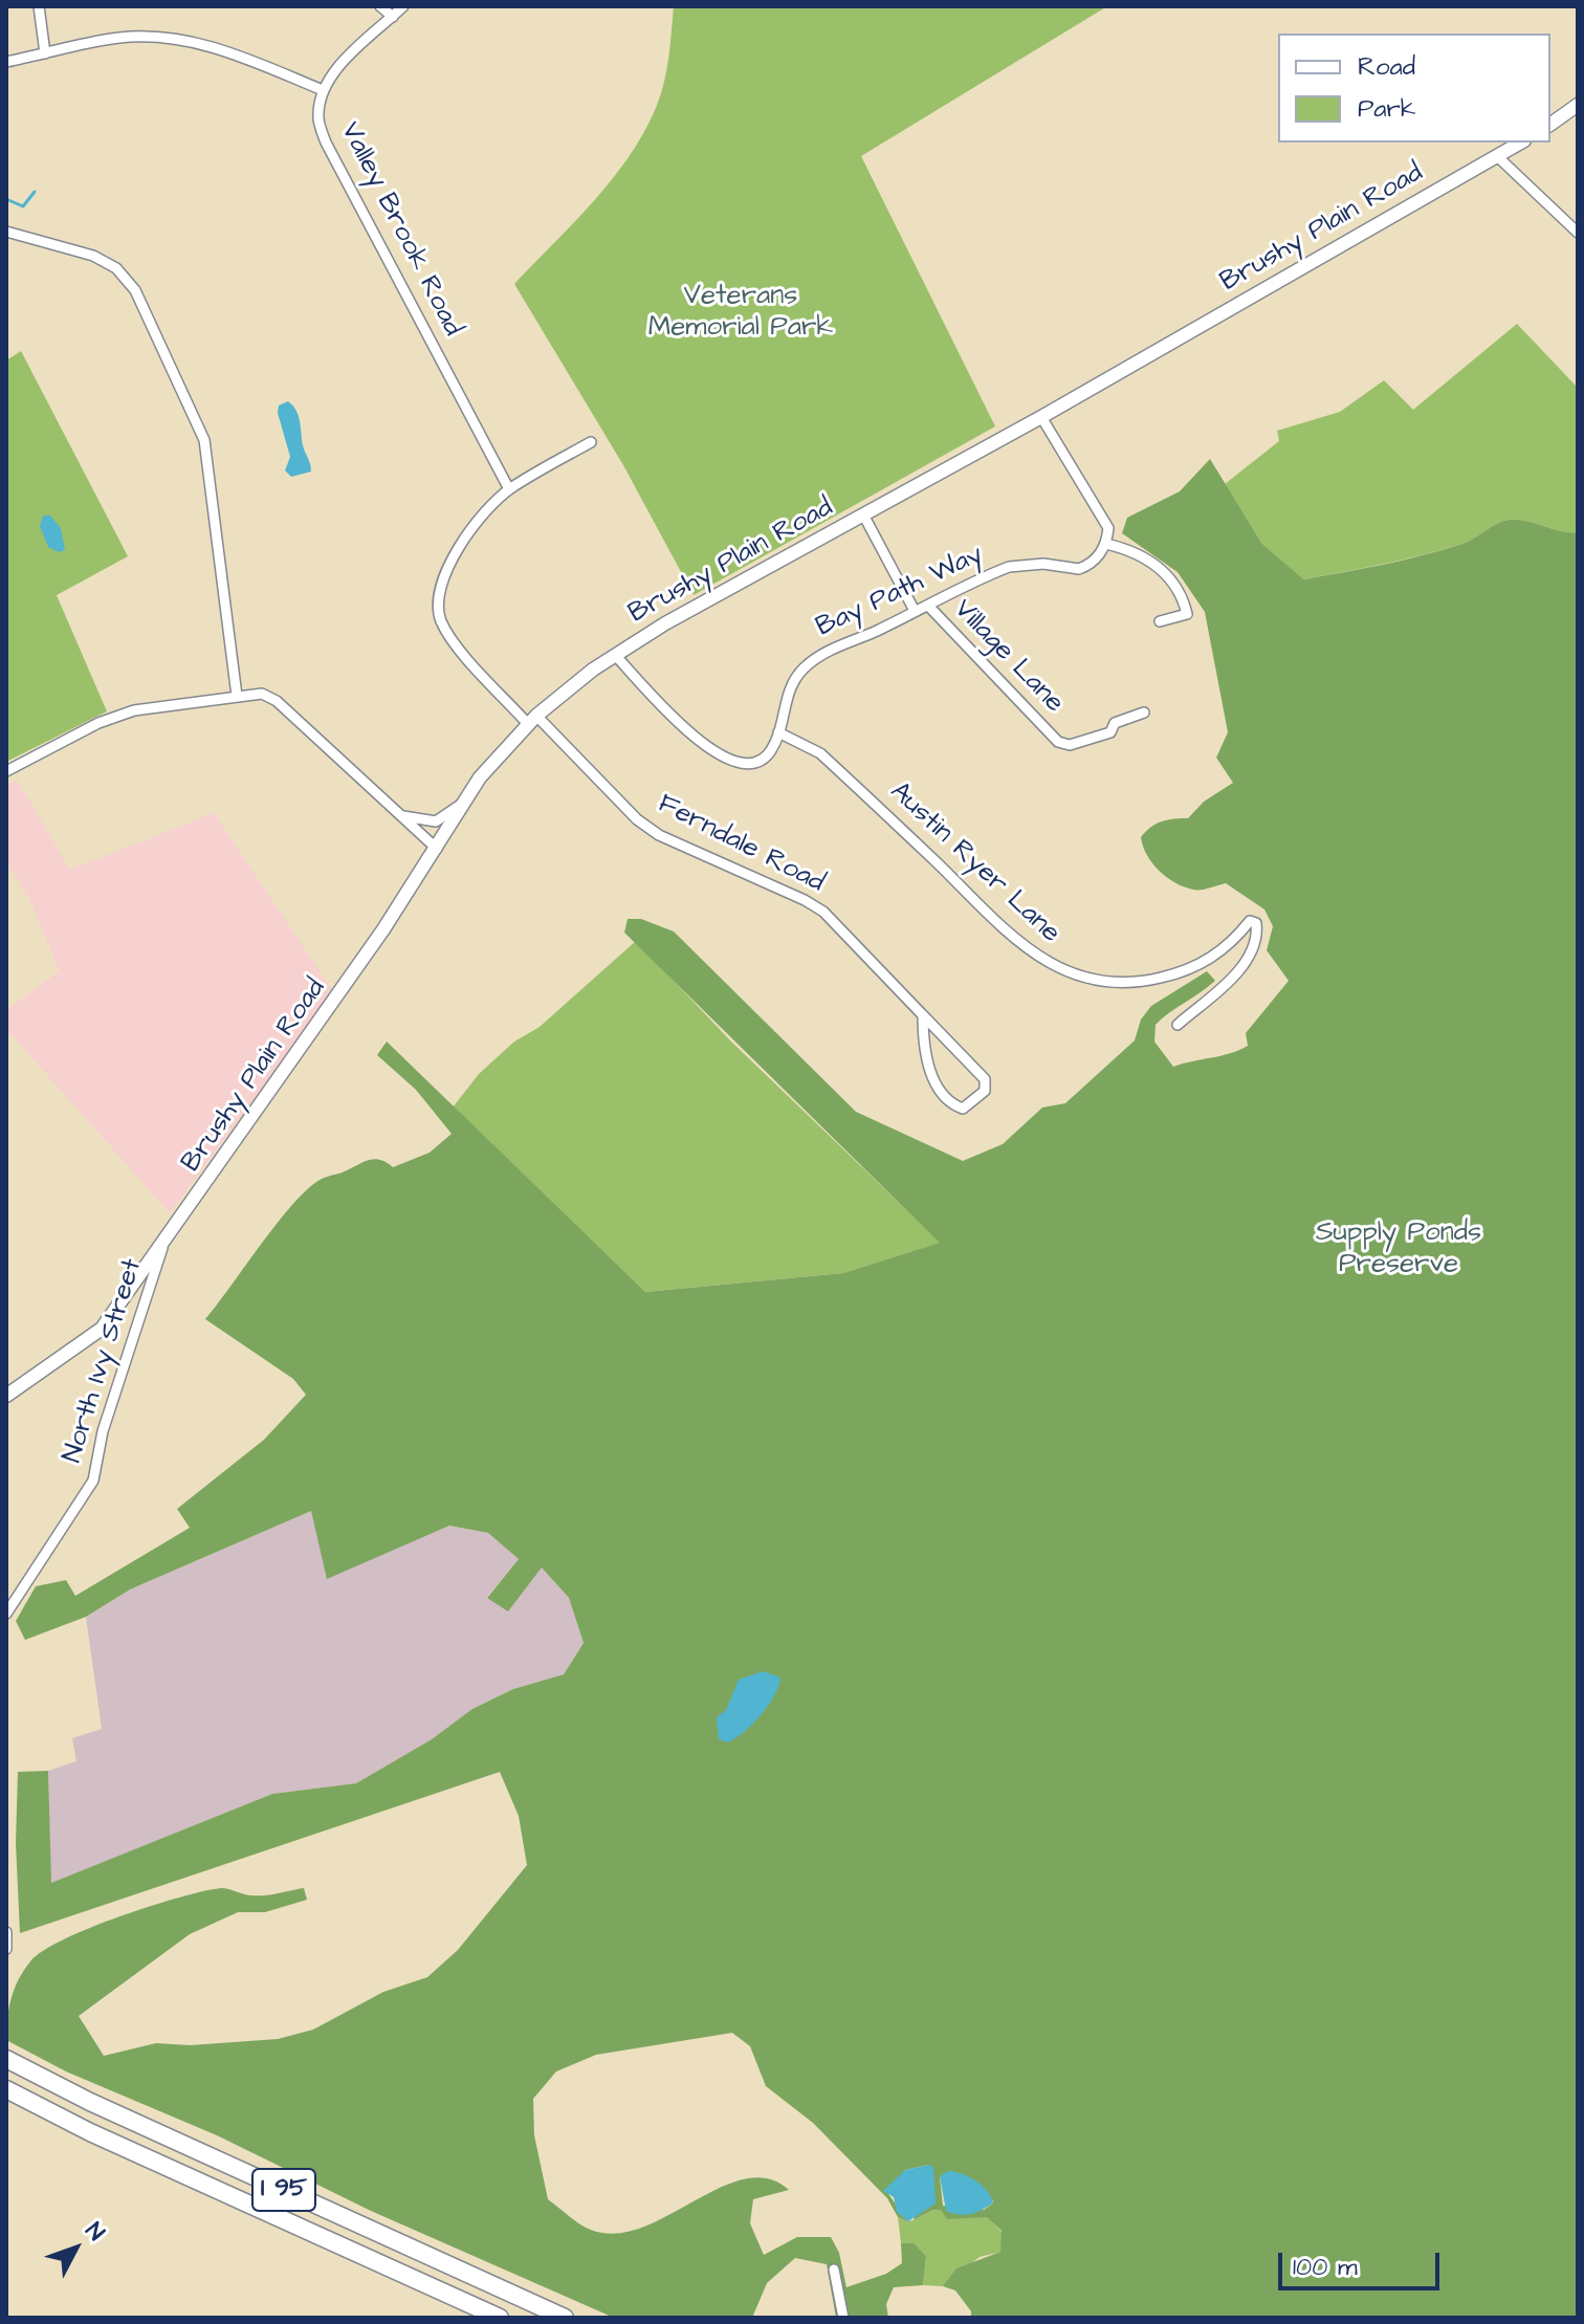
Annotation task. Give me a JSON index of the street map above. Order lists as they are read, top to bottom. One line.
{"streets":{"highway":["I 95"],"main road":["Brushy Plain Road"],"street":["Valley Brook Road","Bay Path Way","Village Lane","Ferndale Road","Austin Ryer Lane","North Ivy Street"]},"crossings":[["Brushy Plain Road","Bay Path Way"],["Brushy Plain Road","Village Lane"],["Brushy Plain Road","Ferndale Road"],["Brushy Plain Road","North Ivy Street"],["Valley Brook Road","Ferndale Road"],["Bay Path Way","Village Lane"],["Bay Path Way","Austin Ryer Lane"]],"parks":["Veterans Memorial Park","Supply Ponds Preserve"],"legend":["Road","Park"],"scale_bar":"100 m","north":"top right"}
